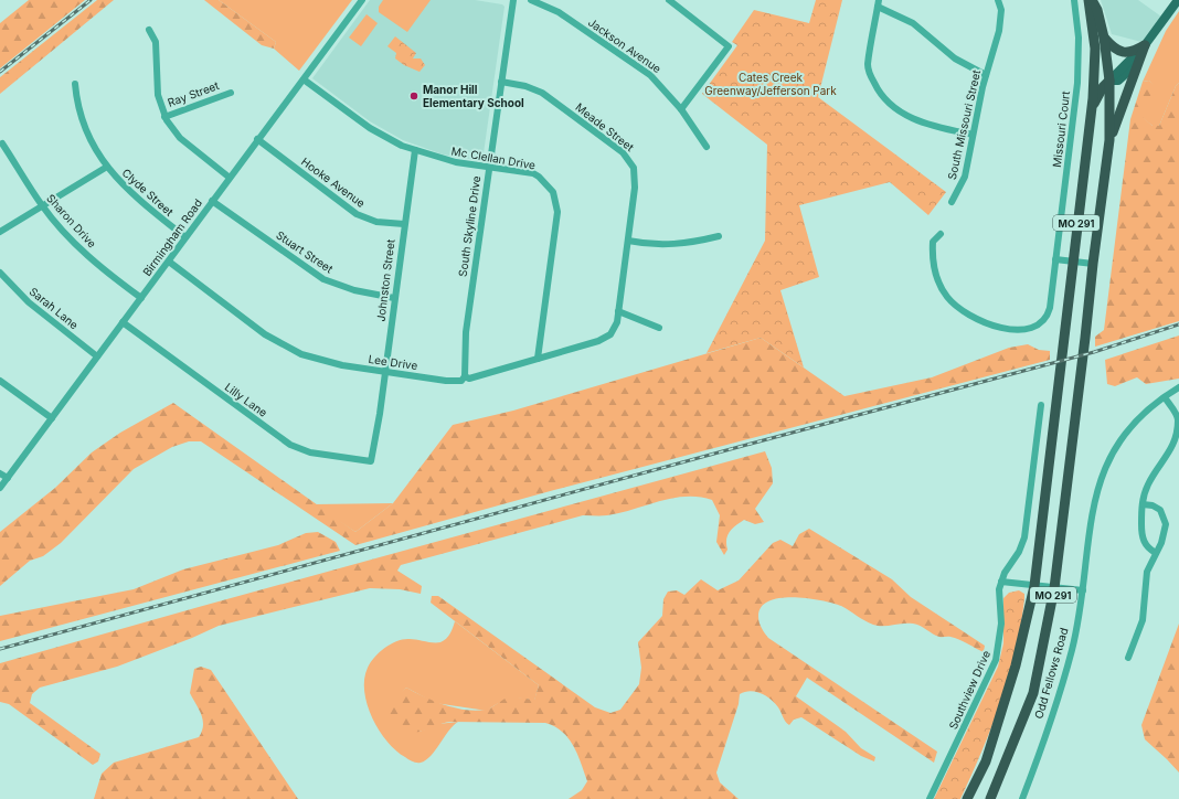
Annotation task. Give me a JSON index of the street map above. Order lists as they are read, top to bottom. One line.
{"streets":{"highway":["MO 291"],"street":["Jackson Avenue","Ray Street","South Missouri Street","Meade Street","Missouri Court","Mc Clellan Drive","Hooke Avenue","Clyde Street","Sharon Drive","South Skyline Drive","Birmingham Road","Stuart Street","Johnston Street","Sarah Lane","Lee Drive","Lilly Lane","Odd Fellows Road","Southview Drive"]},"crossings":[["Meade Street","South Skyline Drive"],["Meade Street","Lee Drive"],["Mc Clellan Drive","South Skyline Drive"],["Mc Clellan Drive","Birmingham Road"],["Mc Clellan Drive","Johnston Street"],["Mc Clellan Drive","Lee Drive"],["Hooke Avenue","Birmingham Road"],["Hooke Avenue","Johnston Street"],["Clyde Street","Birmingham Road"],["Sharon Drive","Birmingham Road"],["South Skyline Drive","Lee Drive"],["Birmingham Road","Stuart Street"],["Birmingham Road","Sarah Lane"],["Birmingham Road","Lee Drive"],["Birmingham Road","Lilly Lane"],["Stuart Street","Johnston Street"],["Johnston Street","Lee Drive"],["Johnston Street","Lilly Lane"]],"parks":["Cates Creek Greenway/Jefferson Park"],"places":["Manor Hill Elementary School"]}
